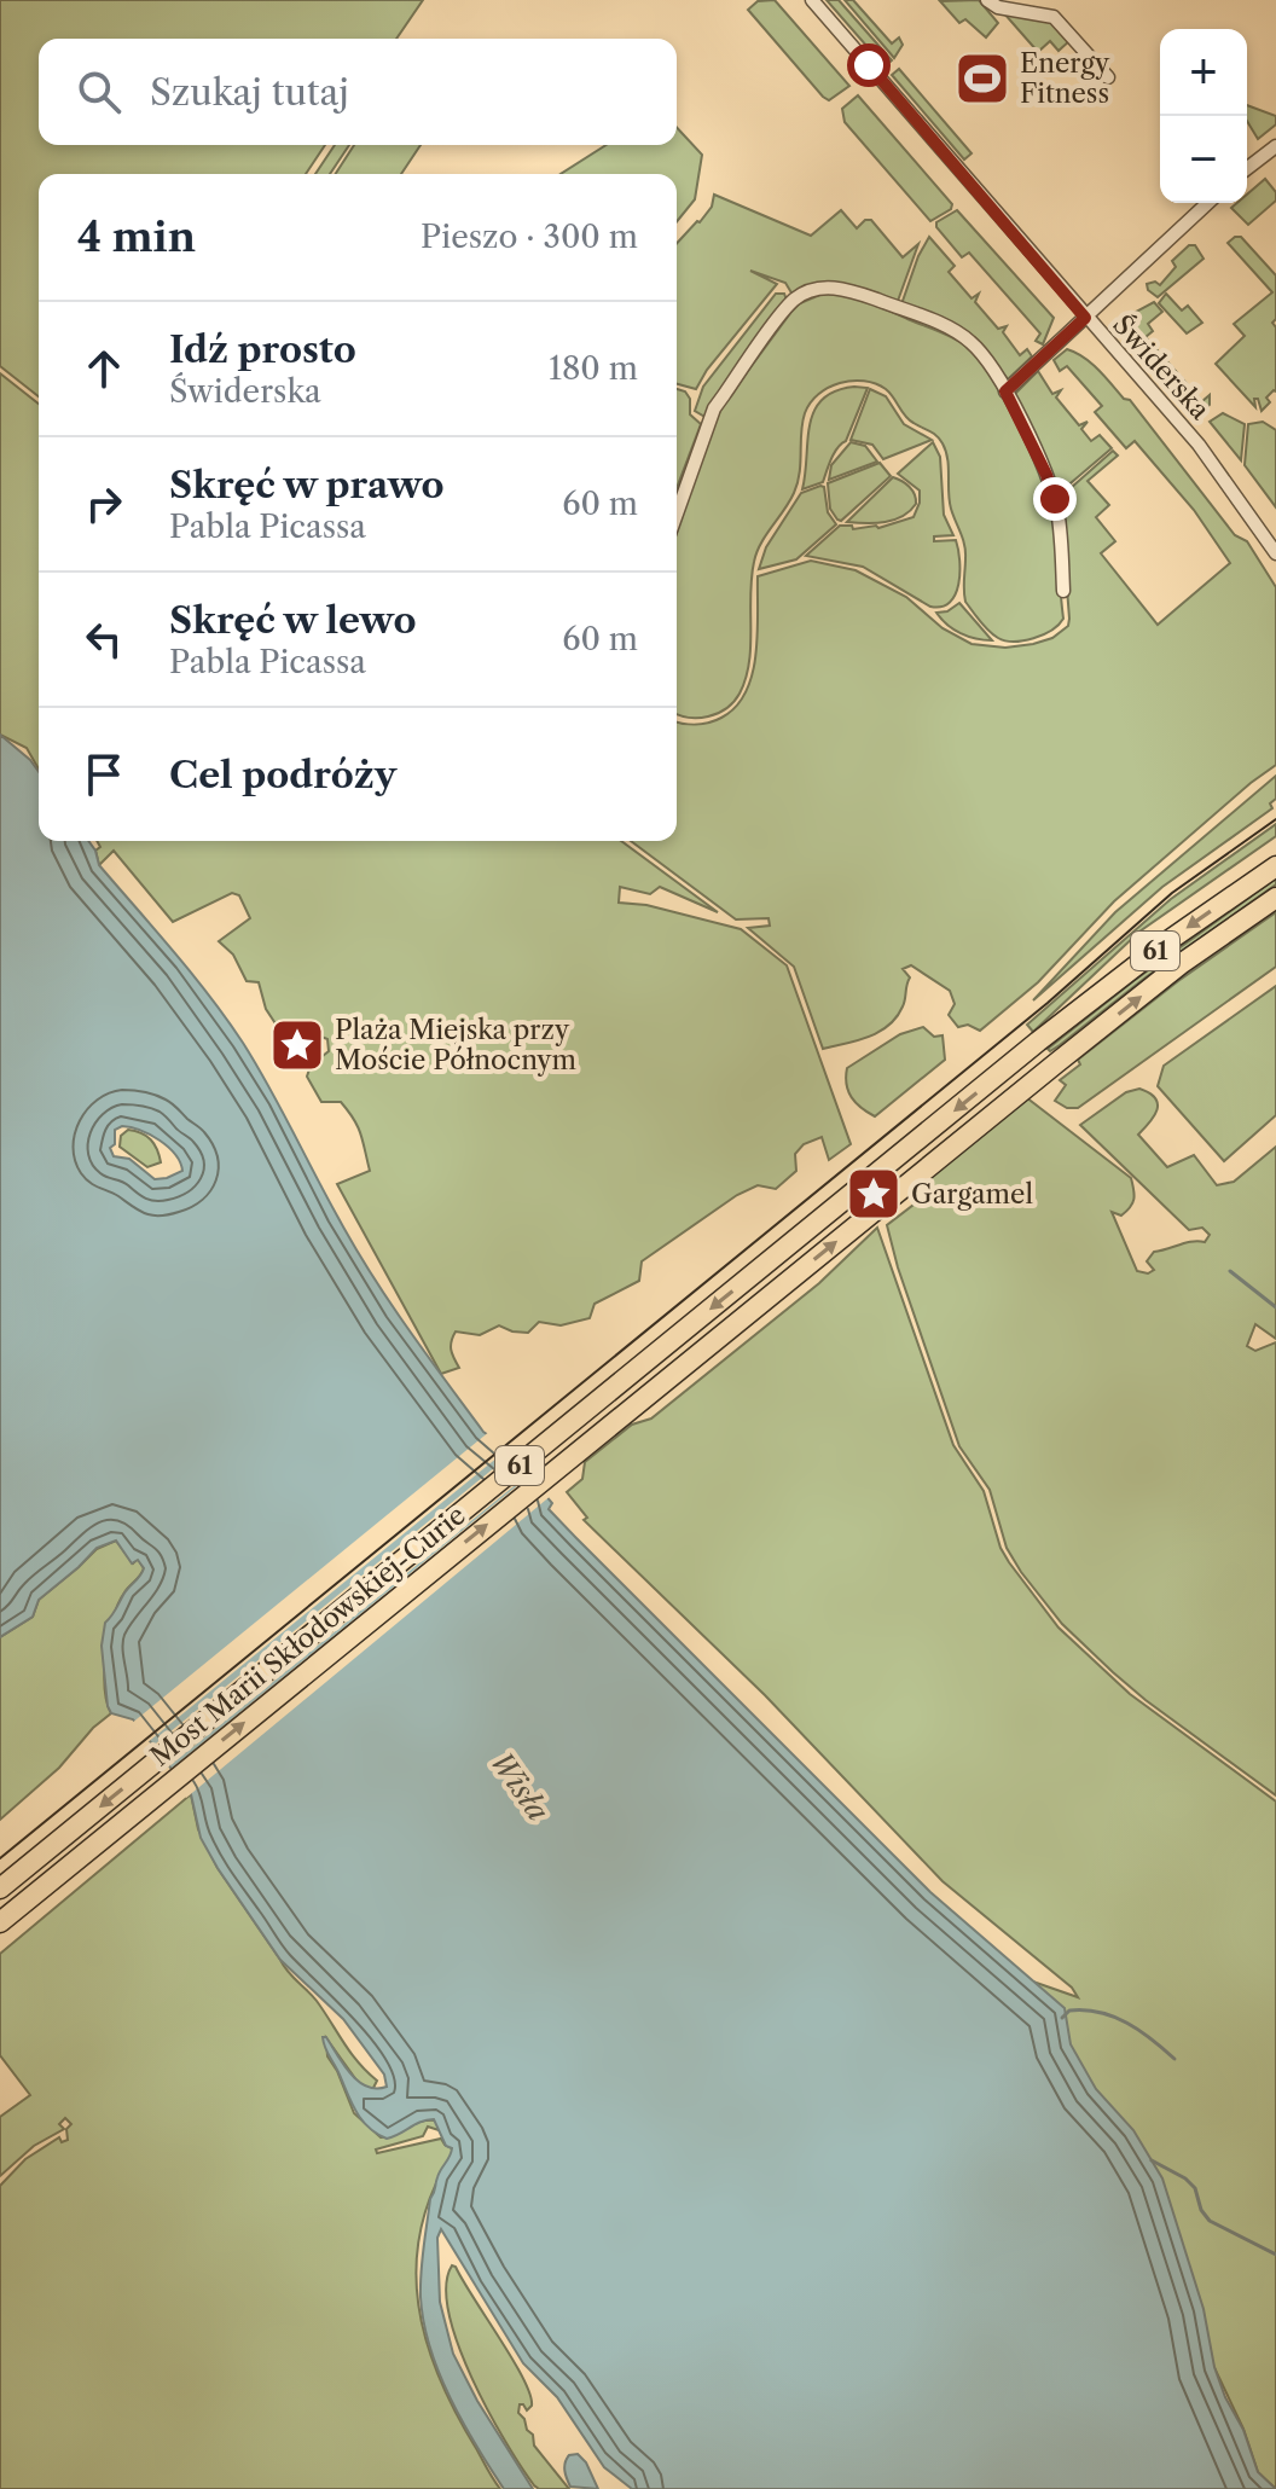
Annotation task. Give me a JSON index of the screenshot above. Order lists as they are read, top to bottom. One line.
{"streets":{"main road":["61","Most Marii Skłodowskiej-Curie"],"street":["Świderska"]},"water":["Wisła"],"places":{"sports":["Energy Fitness"],"place":["Plaża Miejska przy Moście Północnym","Gargamel"]},"page":{"map_buttons":["+","−"],"search":"Szukaj tutaj","heading":["4 min","Pieszo · 300 m"],"list":[["Idź prosto","Świderska","180 m"],["Skręć w prawo","Pabla Picassa","60 m"],["Skręć w lewo","Pabla Picassa","60 m"],"Cel podróży"]}}
